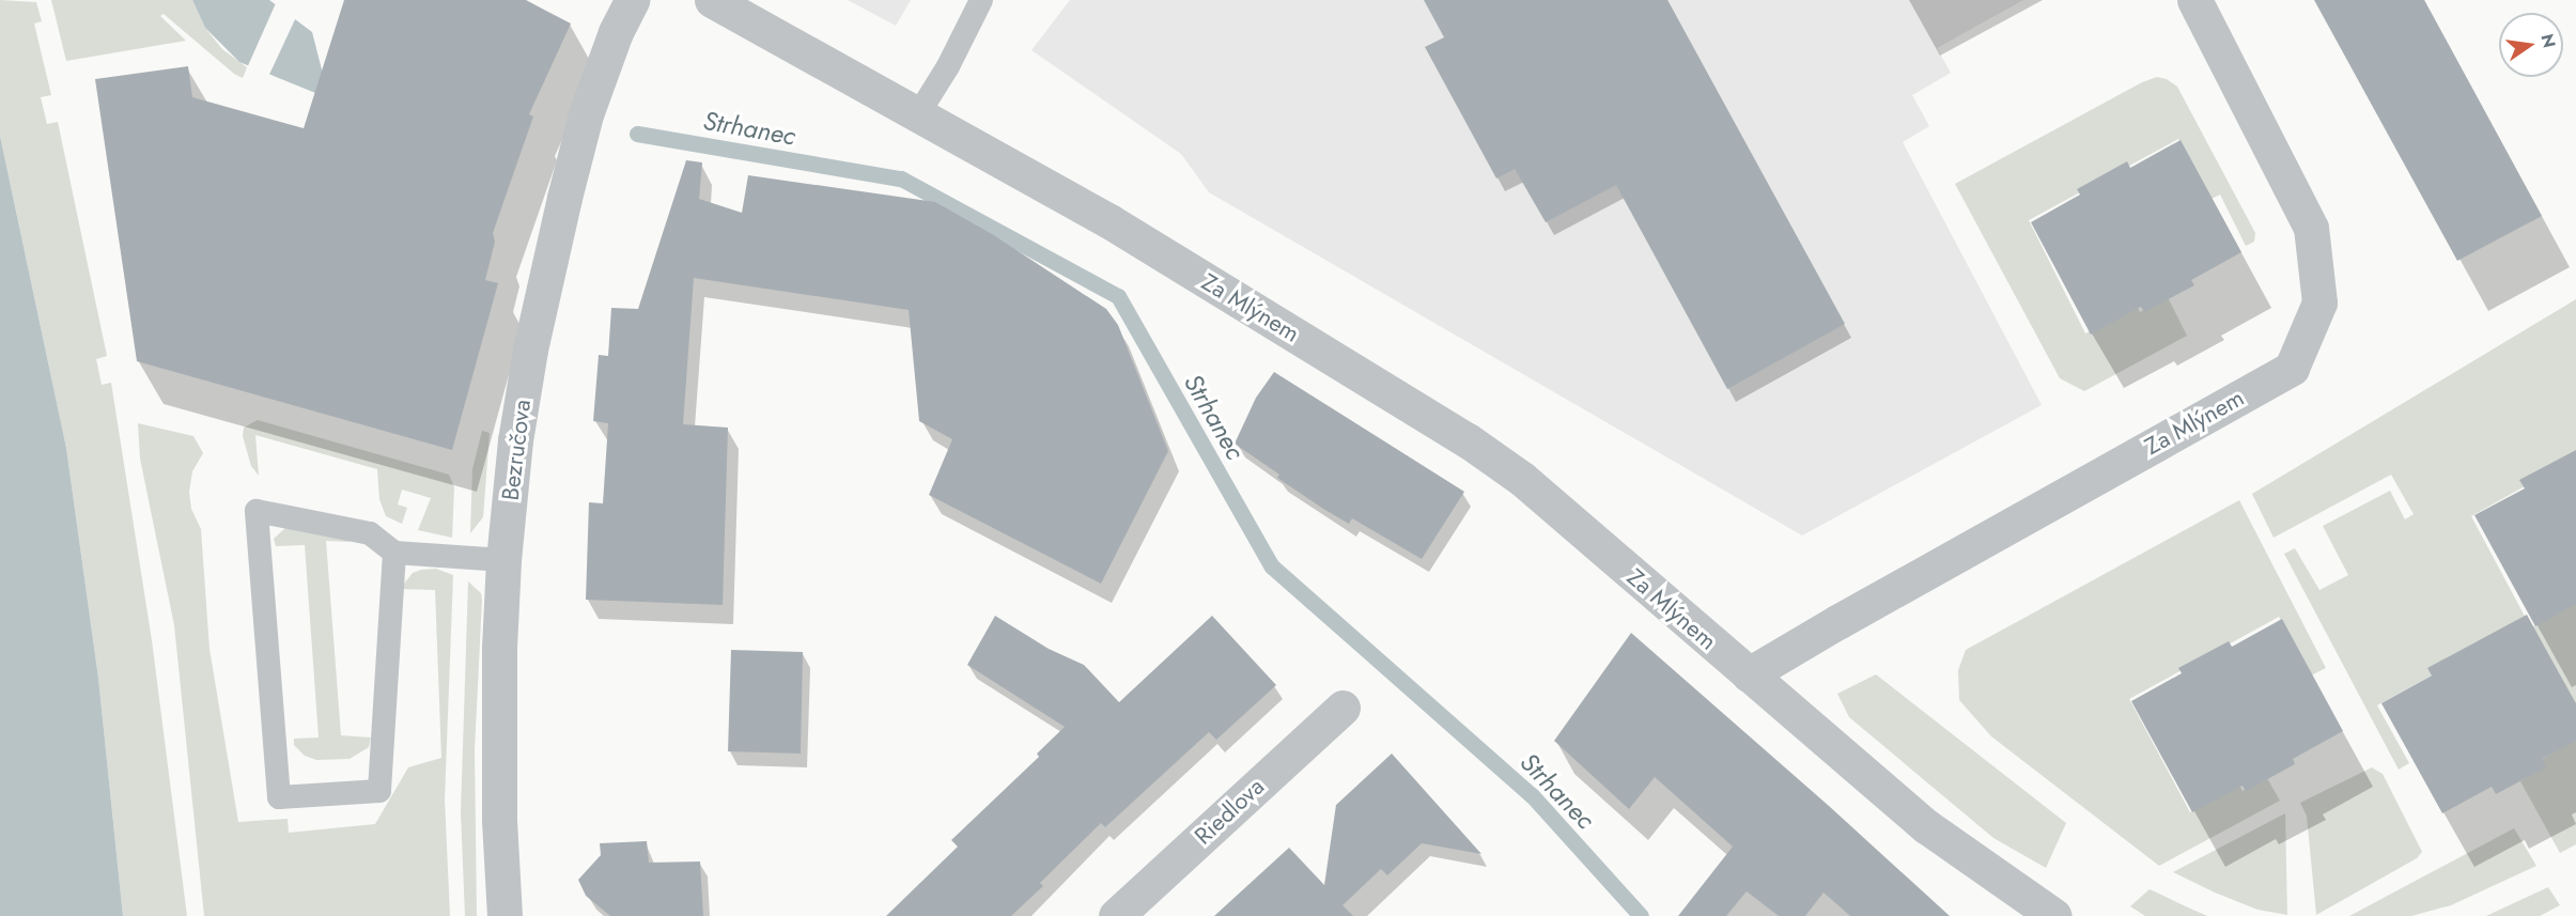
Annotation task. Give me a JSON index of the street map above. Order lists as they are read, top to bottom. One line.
{"streets":{"street":["Za Mlýnem","Bezručova","Riedlova"]},"water":["Strhanec"],"north":"right"}
